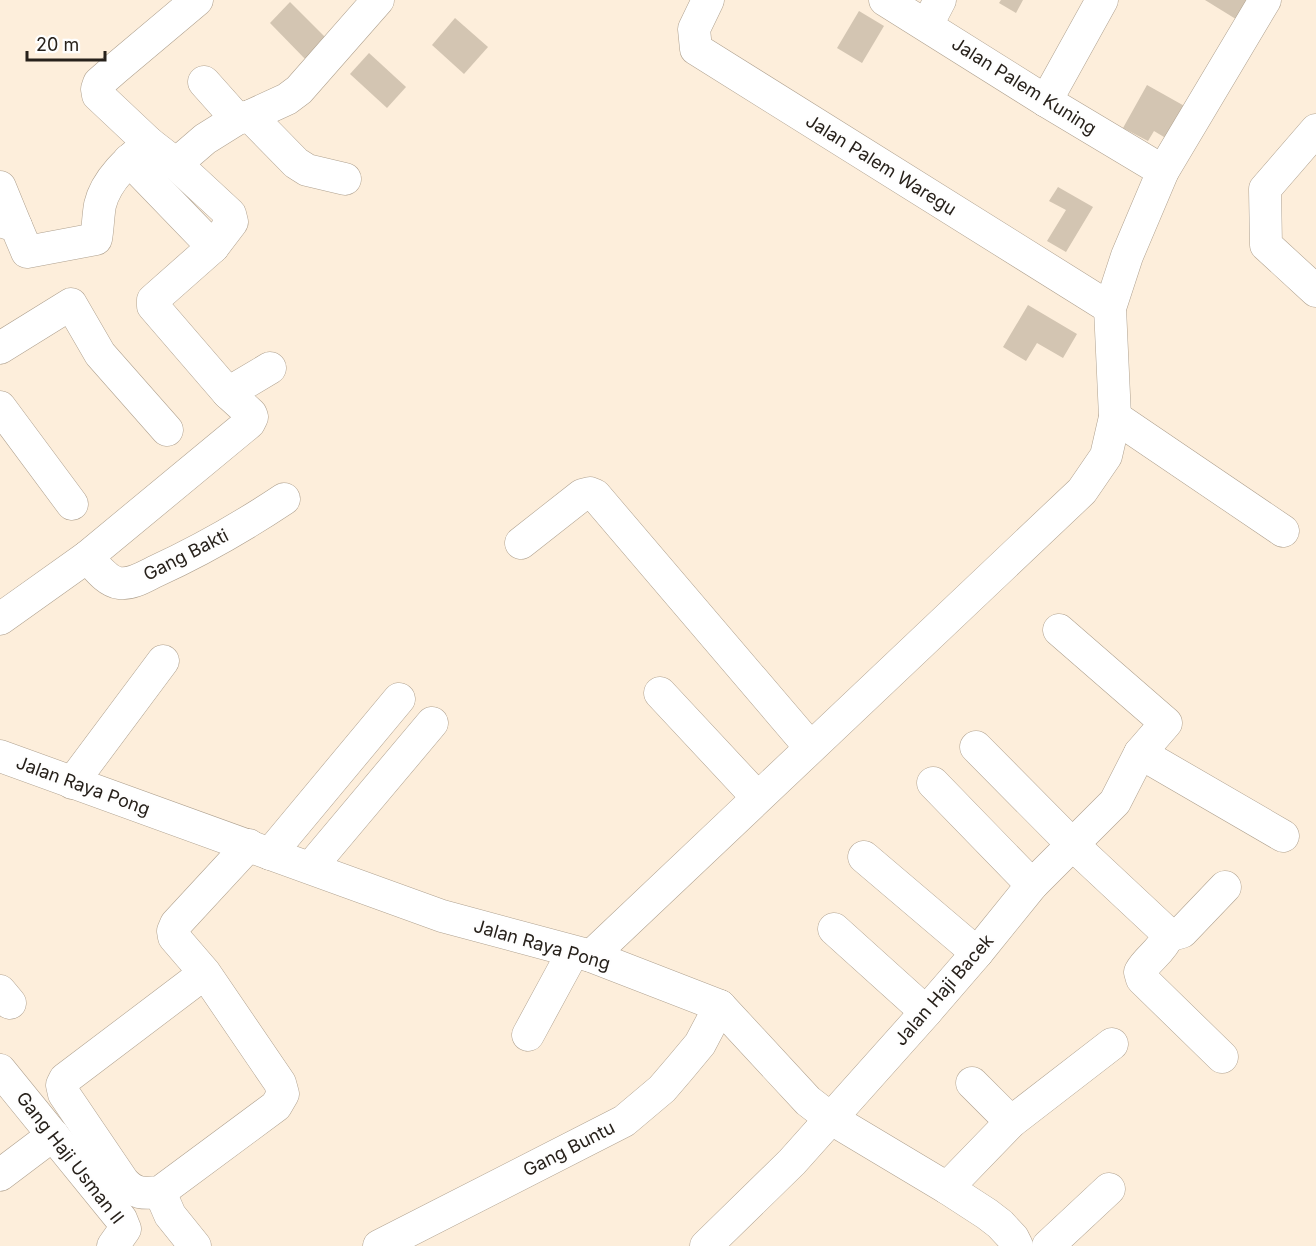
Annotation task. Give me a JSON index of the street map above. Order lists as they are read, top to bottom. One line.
{"streets":{"street":["Jalan Palem Kuning","Jalan Palem Waregu","Gang Bakti","Jalan Raya Pong","Jalan Haji Bacek","Gang Buntu","Gang Haji Usman II"]},"crossings":[["Jalan Raya Pong","Jalan Haji Bacek"],["Jalan Raya Pong","Gang Buntu"]],"scale_bar":"20 m"}
